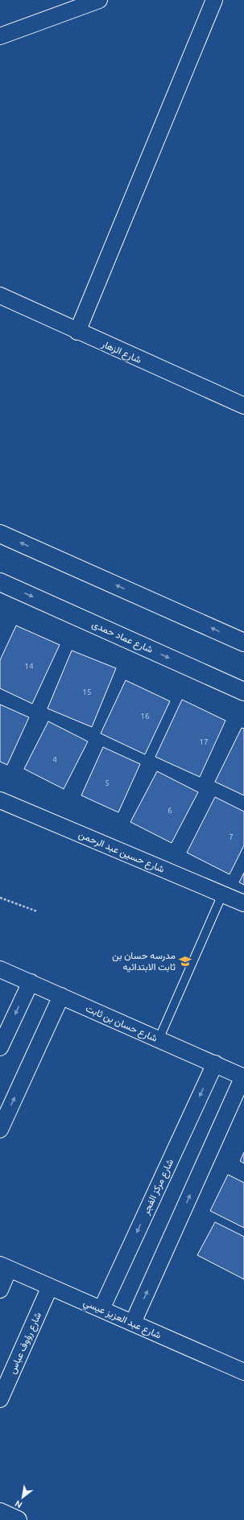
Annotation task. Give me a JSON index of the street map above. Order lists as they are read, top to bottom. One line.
{"streets":{"street":["شارع الزهار","شارع عماد حمدى","شارع حسين عبد الرحمن","شارع حسان بن ثابت","شارع مركز الفجر","شارع عبد العزيز عيسي","شارع رؤوف عباس"]},"crossings":[["شارع حسان بن ثابت","شارع مركز الفجر"],["شارع مركز الفجر","شارع عبد العزيز عيسي"],["شارع عبد العزيز عيسي","شارع رؤوف عباس"]],"places":{"school or university":["مدرسه حسان بن ثابت الابتدائيه"]},"house_numbers":["14","15","16","17","4","5","6","7"],"north":"bottom left"}
